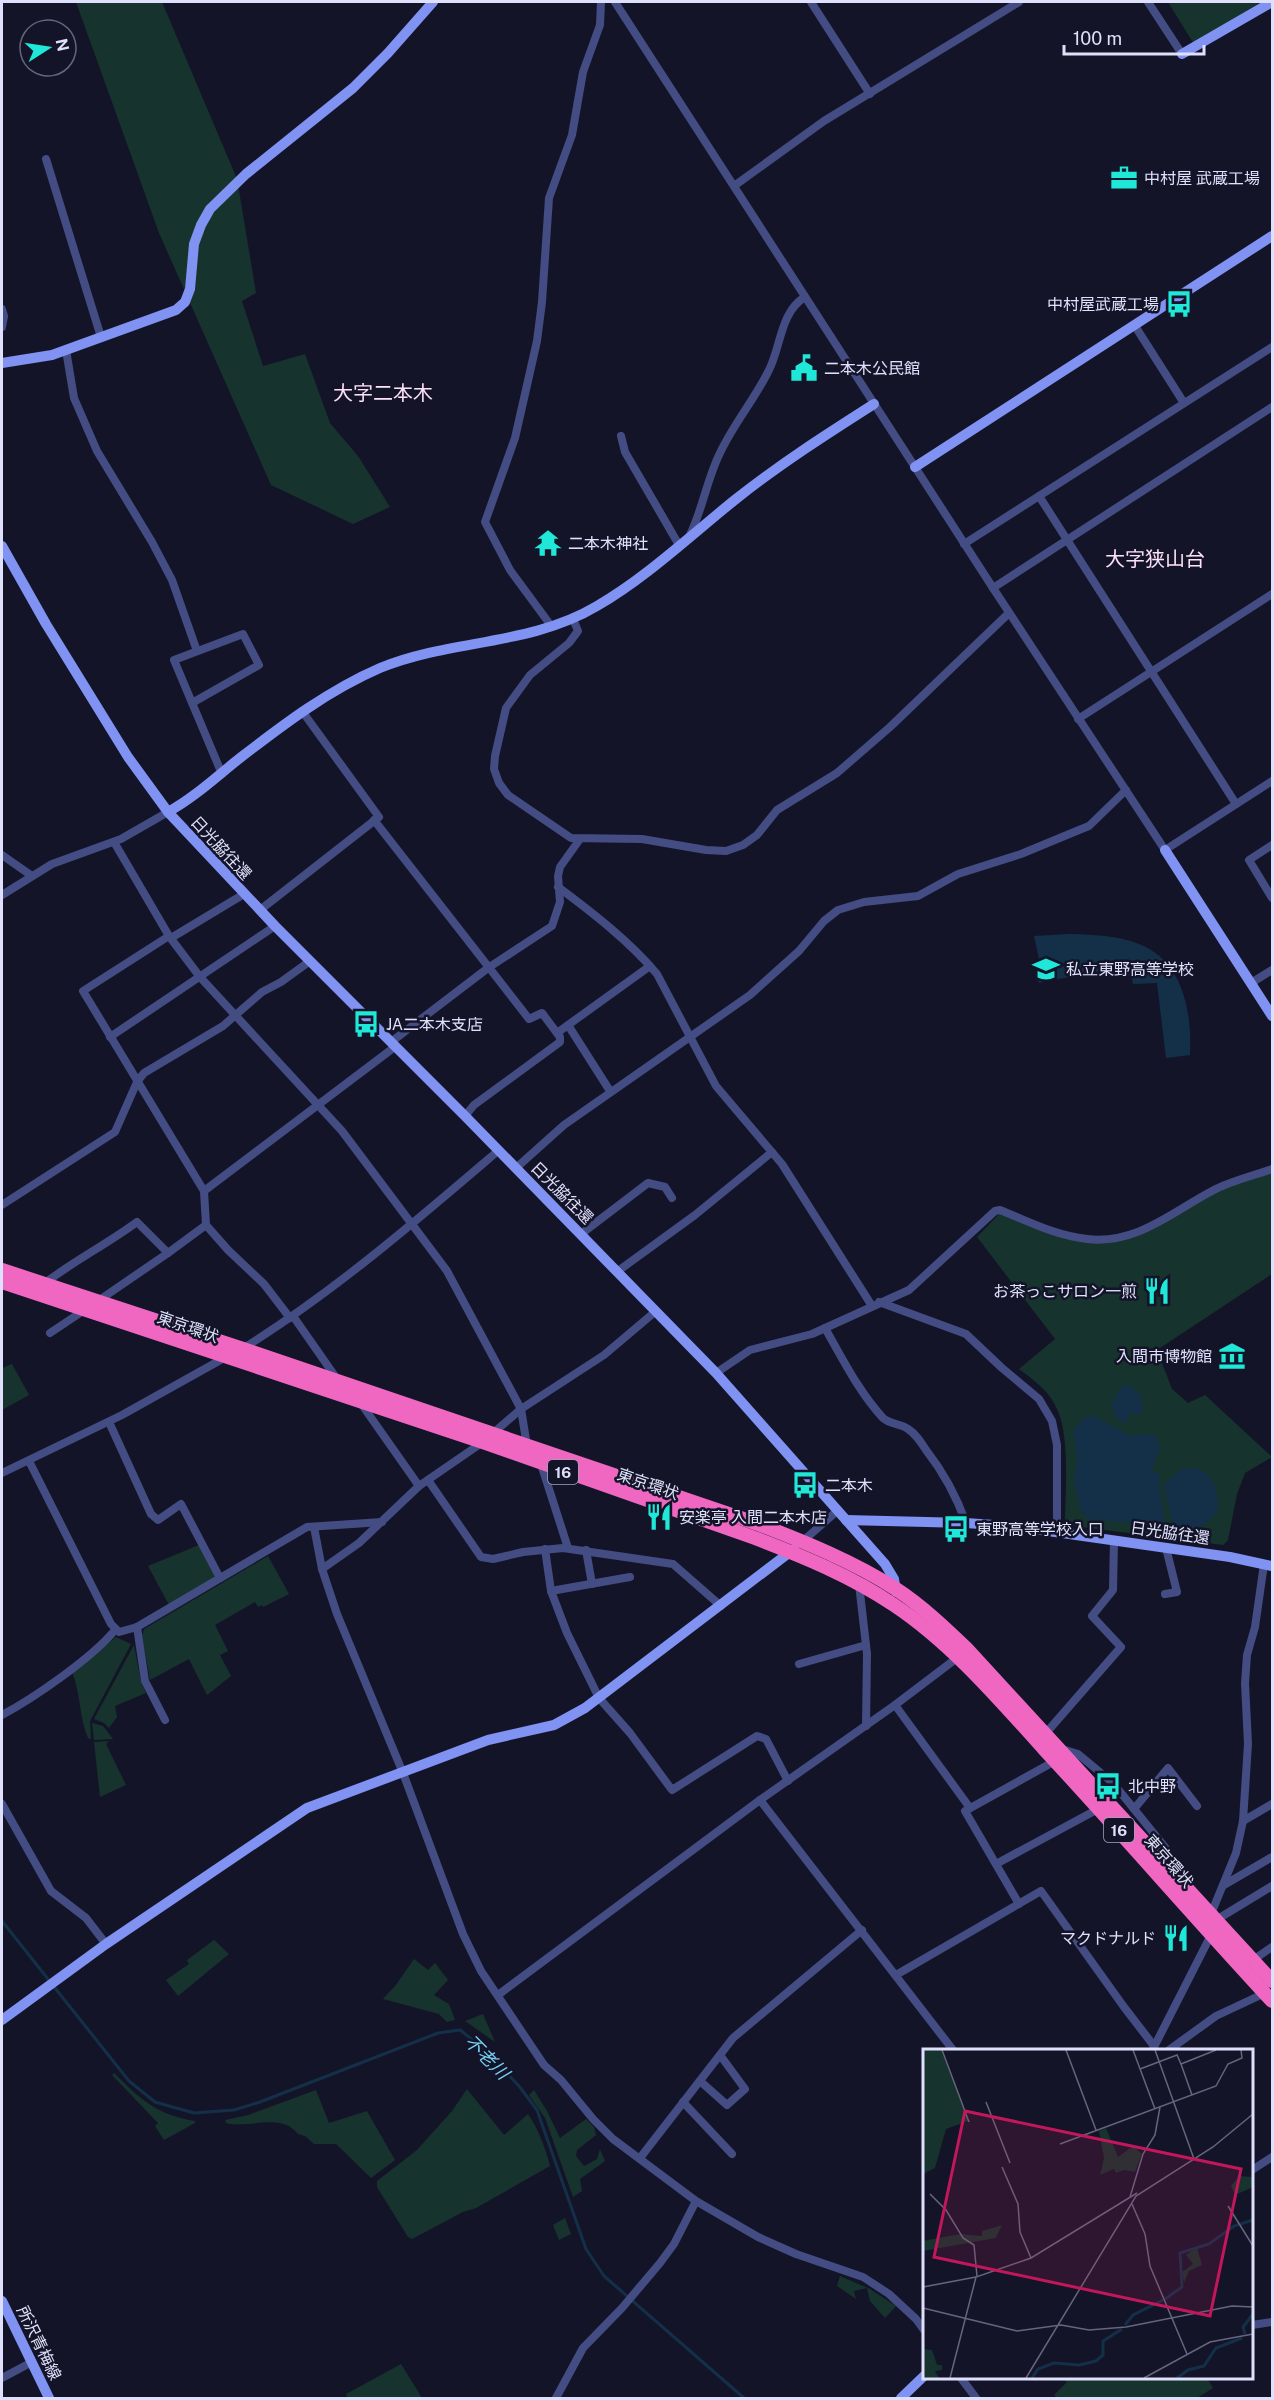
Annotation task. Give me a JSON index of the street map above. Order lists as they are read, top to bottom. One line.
{"streets":{"highway":["東京環状","16"],"street":["日光脇往還","所沢青梅線"]},"districts":["大字二本木","大字狭山台"],"water":["不老川"],"places":{"office":["中村屋 武蔵工場"],"bus stop":["中村屋武蔵工場","JA二本木支店","二本木","東野高等学校入口","北中野"],"public building":["二本木公民館"],"temple":["二本木神社"],"school or university":["私立東野高等学校"],"restaurant":["お茶っこサロン一煎","安楽亭 入間二本木店","マクドナルド"],"museum":["入間市博物館"]},"scale_bar":"100 m","north":"right"}
